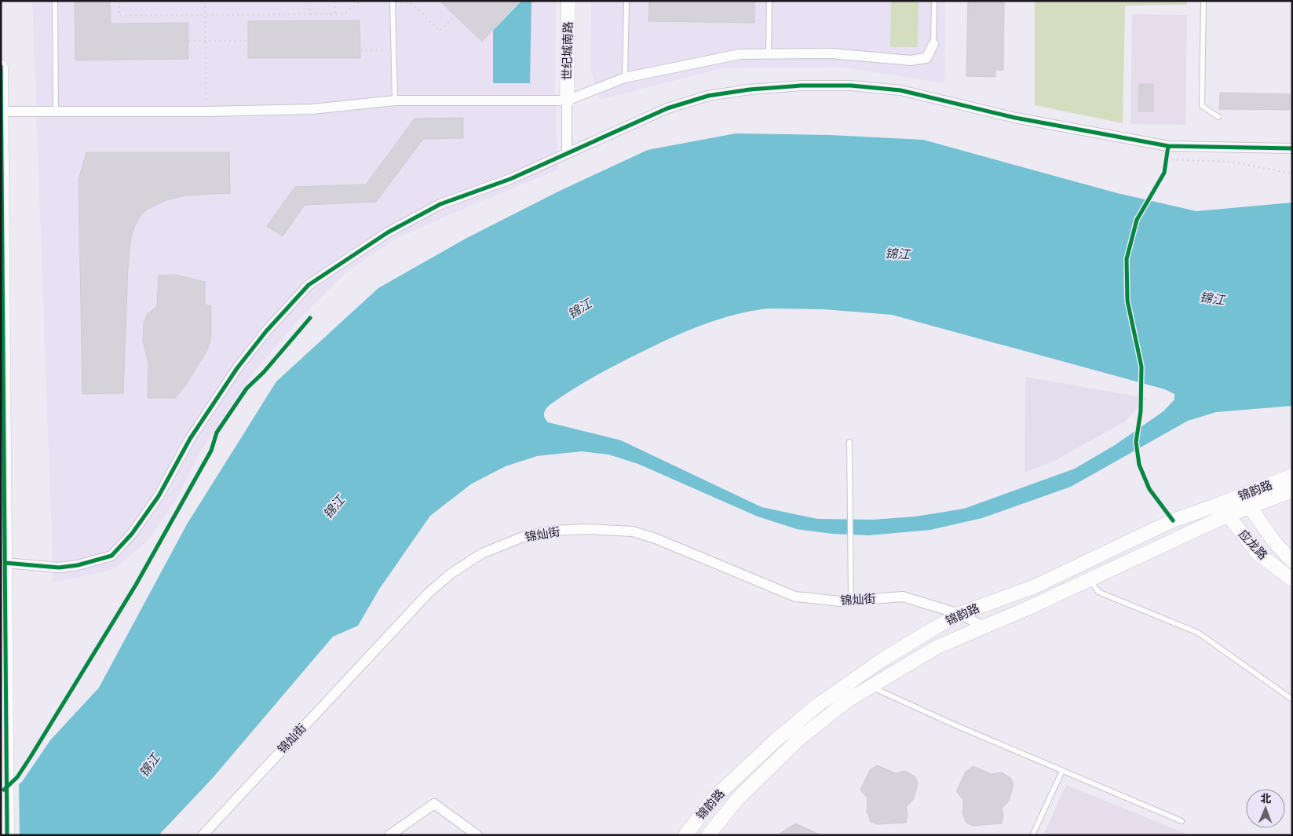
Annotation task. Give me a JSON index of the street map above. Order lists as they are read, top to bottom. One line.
{"streets":{"street":["世纪城南路","锦韵路","锦灿街","应龙路"]},"crossings":[["锦韵路","锦灿街"],["锦韵路","应龙路"]],"water":["锦江"],"north":"top"}
